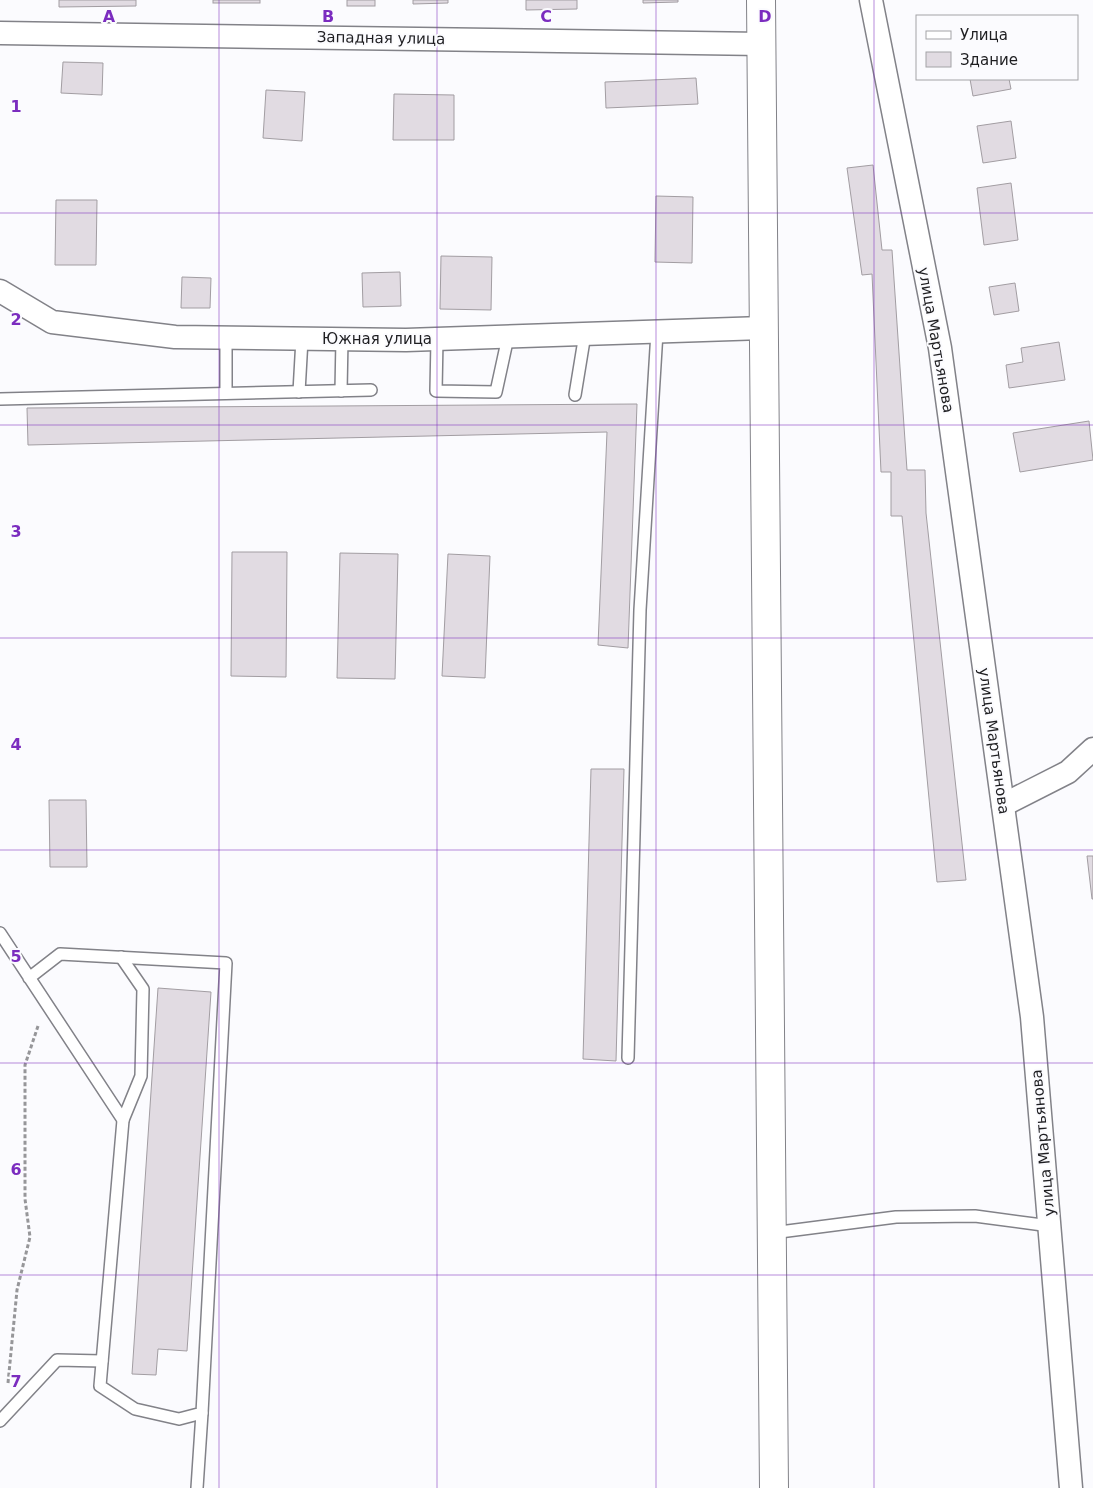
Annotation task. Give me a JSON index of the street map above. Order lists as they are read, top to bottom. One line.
{"streets":{"street":["Западная улица","Южная улица","улица Мартьянова"]},"legend":["Улица","Здание"],"grid":{"columns":["A","B","C","D"],"rows":["1","2","3","4","5","6","7"]}}
